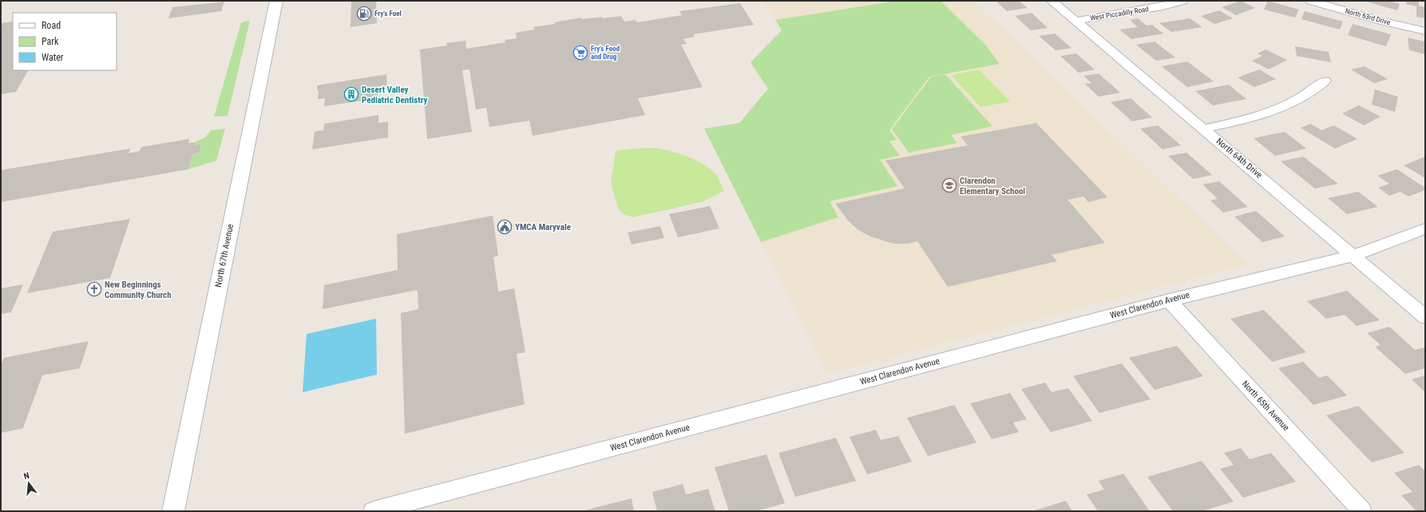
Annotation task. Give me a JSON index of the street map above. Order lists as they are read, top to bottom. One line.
{"streets":{"main road":["North 67th Avenue"],"street":["West Piccadilly Road","North 63rd Drive","North 64th Drive","West Clarendon Avenue","North 65th Avenue"]},"crossings":[["West Piccadilly Road","North 64th Drive"],["North 64th Drive","West Clarendon Avenue"],["West Clarendon Avenue","North 65th Avenue"]],"places":{"fuel station":["Fry's Fuel"],"supermarket":["Fry's Food and Drug"],"building":["Desert Valley Pediatric Dentistry"],"school or university":["Clarendon Elementary School"],"public building":["YMCA Maryvale"],"church":["New Beginnings Community Church"]},"legend":["Road","Park","Water"],"north":"top"}
